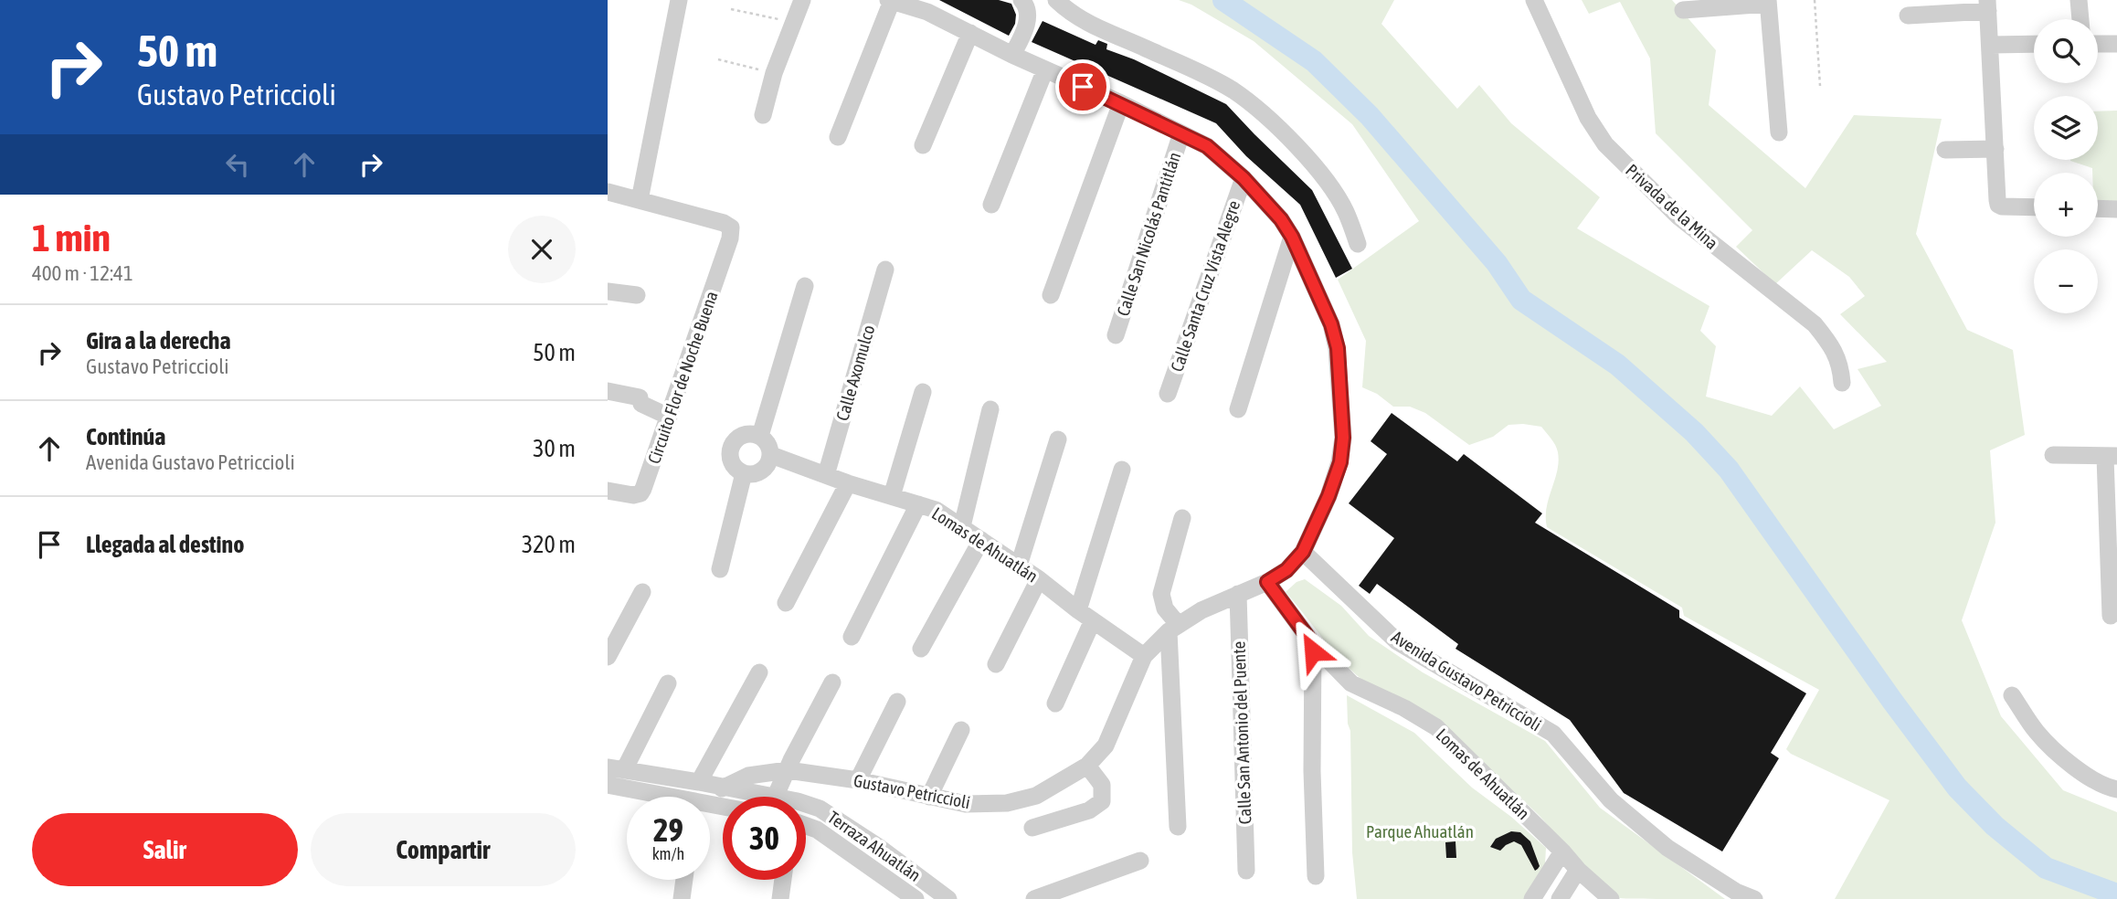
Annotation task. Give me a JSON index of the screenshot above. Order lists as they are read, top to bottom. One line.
{"streets":{"street":["Privada de la Mina","Calle San Nicolás Pantitlán","Calle Santa Cruz Vista Alegre","Calle Axomulco","Circuito Flor de Noche Buena","Lomas de Ahuatlán","Avenida Gustavo Petriccioli","Calle San Antonio del Puente","Gustavo Petriccioli","Terraza Ahuatlán"]},"crossings":[["Calle Axomulco","Lomas de Ahuatlán"],["Lomas de Ahuatlán","Gustavo Petriccioli"],["Avenida Gustavo Petriccioli","Gustavo Petriccioli"],["Calle San Antonio del Puente","Gustavo Petriccioli"],["Gustavo Petriccioli","Terraza Ahuatlán"]],"parks":["Parque Ahuatlán"],"page":{"turn":["50 m","Gustavo Petriccioli"],"map_buttons":["+","−"],"heading":["1 min","400 m · 12:41"],"list":[{"name":"Gira a la derecha","note":"Gustavo Petriccioli","value":"50 m"},{"name":"Continúa","note":"Avenida Gustavo Petriccioli","value":"30 m"},{"name":"Llegada al destino","value":"320 m"}],"speed":"29 km/h","limit":"30","buttons":["Salir","Compartir"]}}
